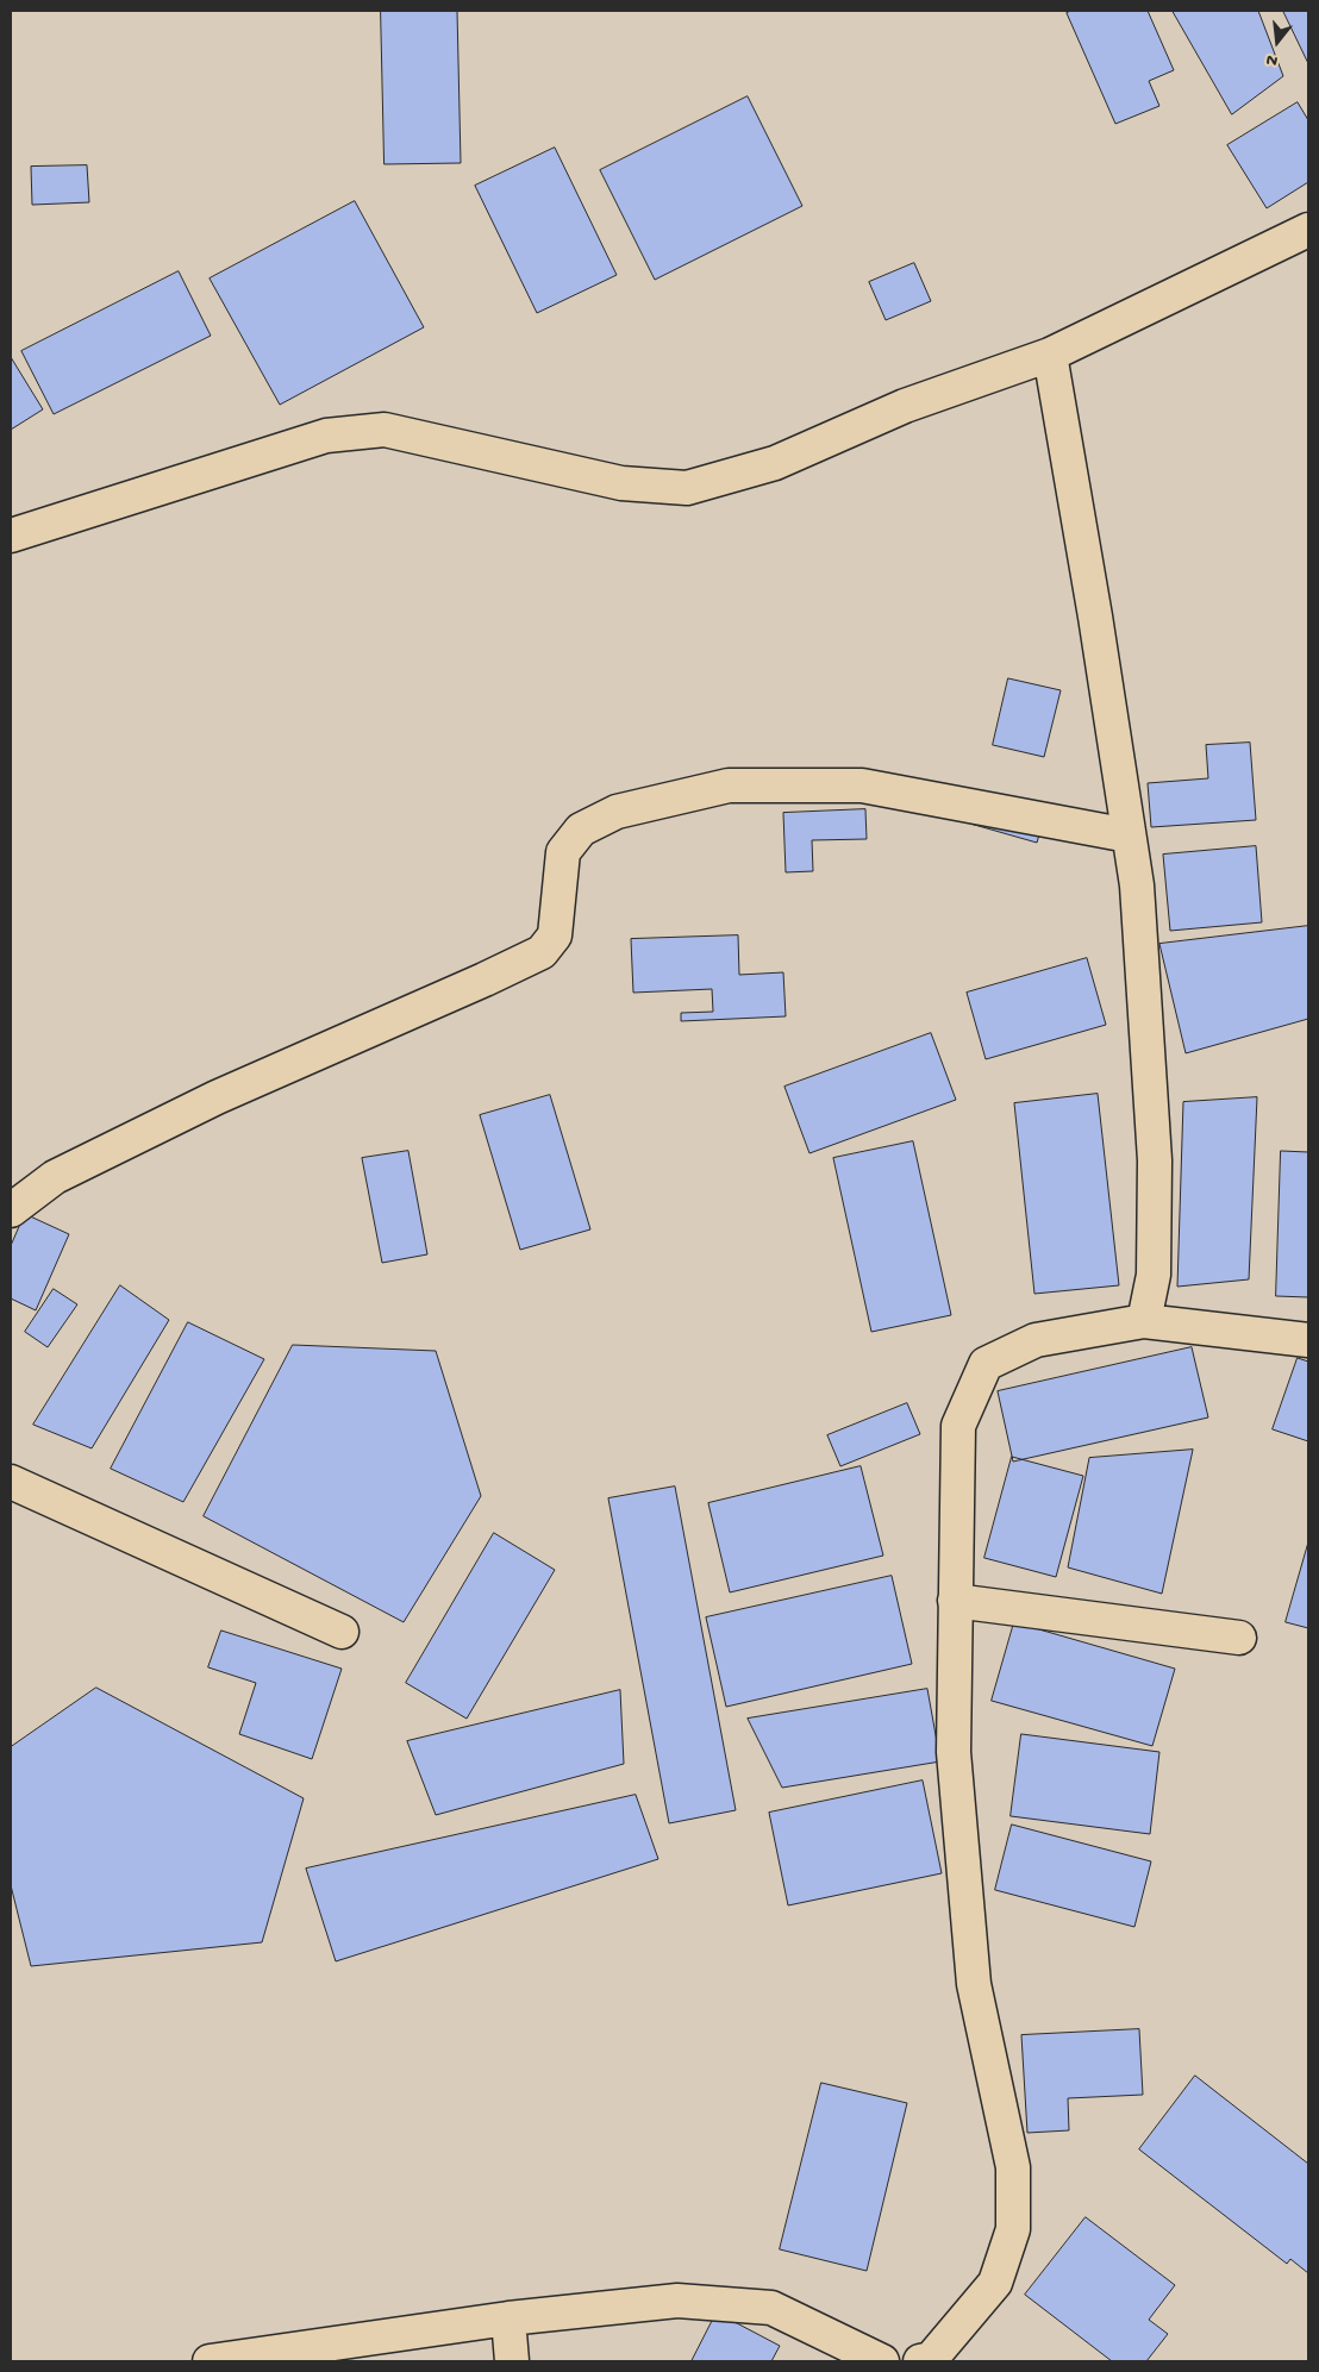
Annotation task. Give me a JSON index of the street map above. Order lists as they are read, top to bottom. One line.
{"north":"bottom"}
